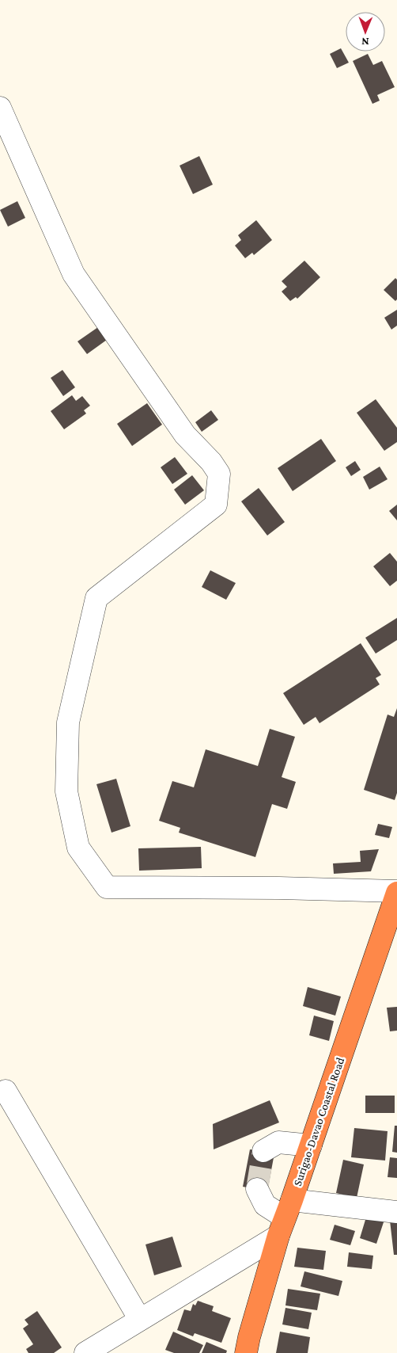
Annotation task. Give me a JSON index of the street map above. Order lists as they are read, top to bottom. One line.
{"streets":{"highway":["Surigao-Davao Coastal Road"]},"north":"bottom"}
